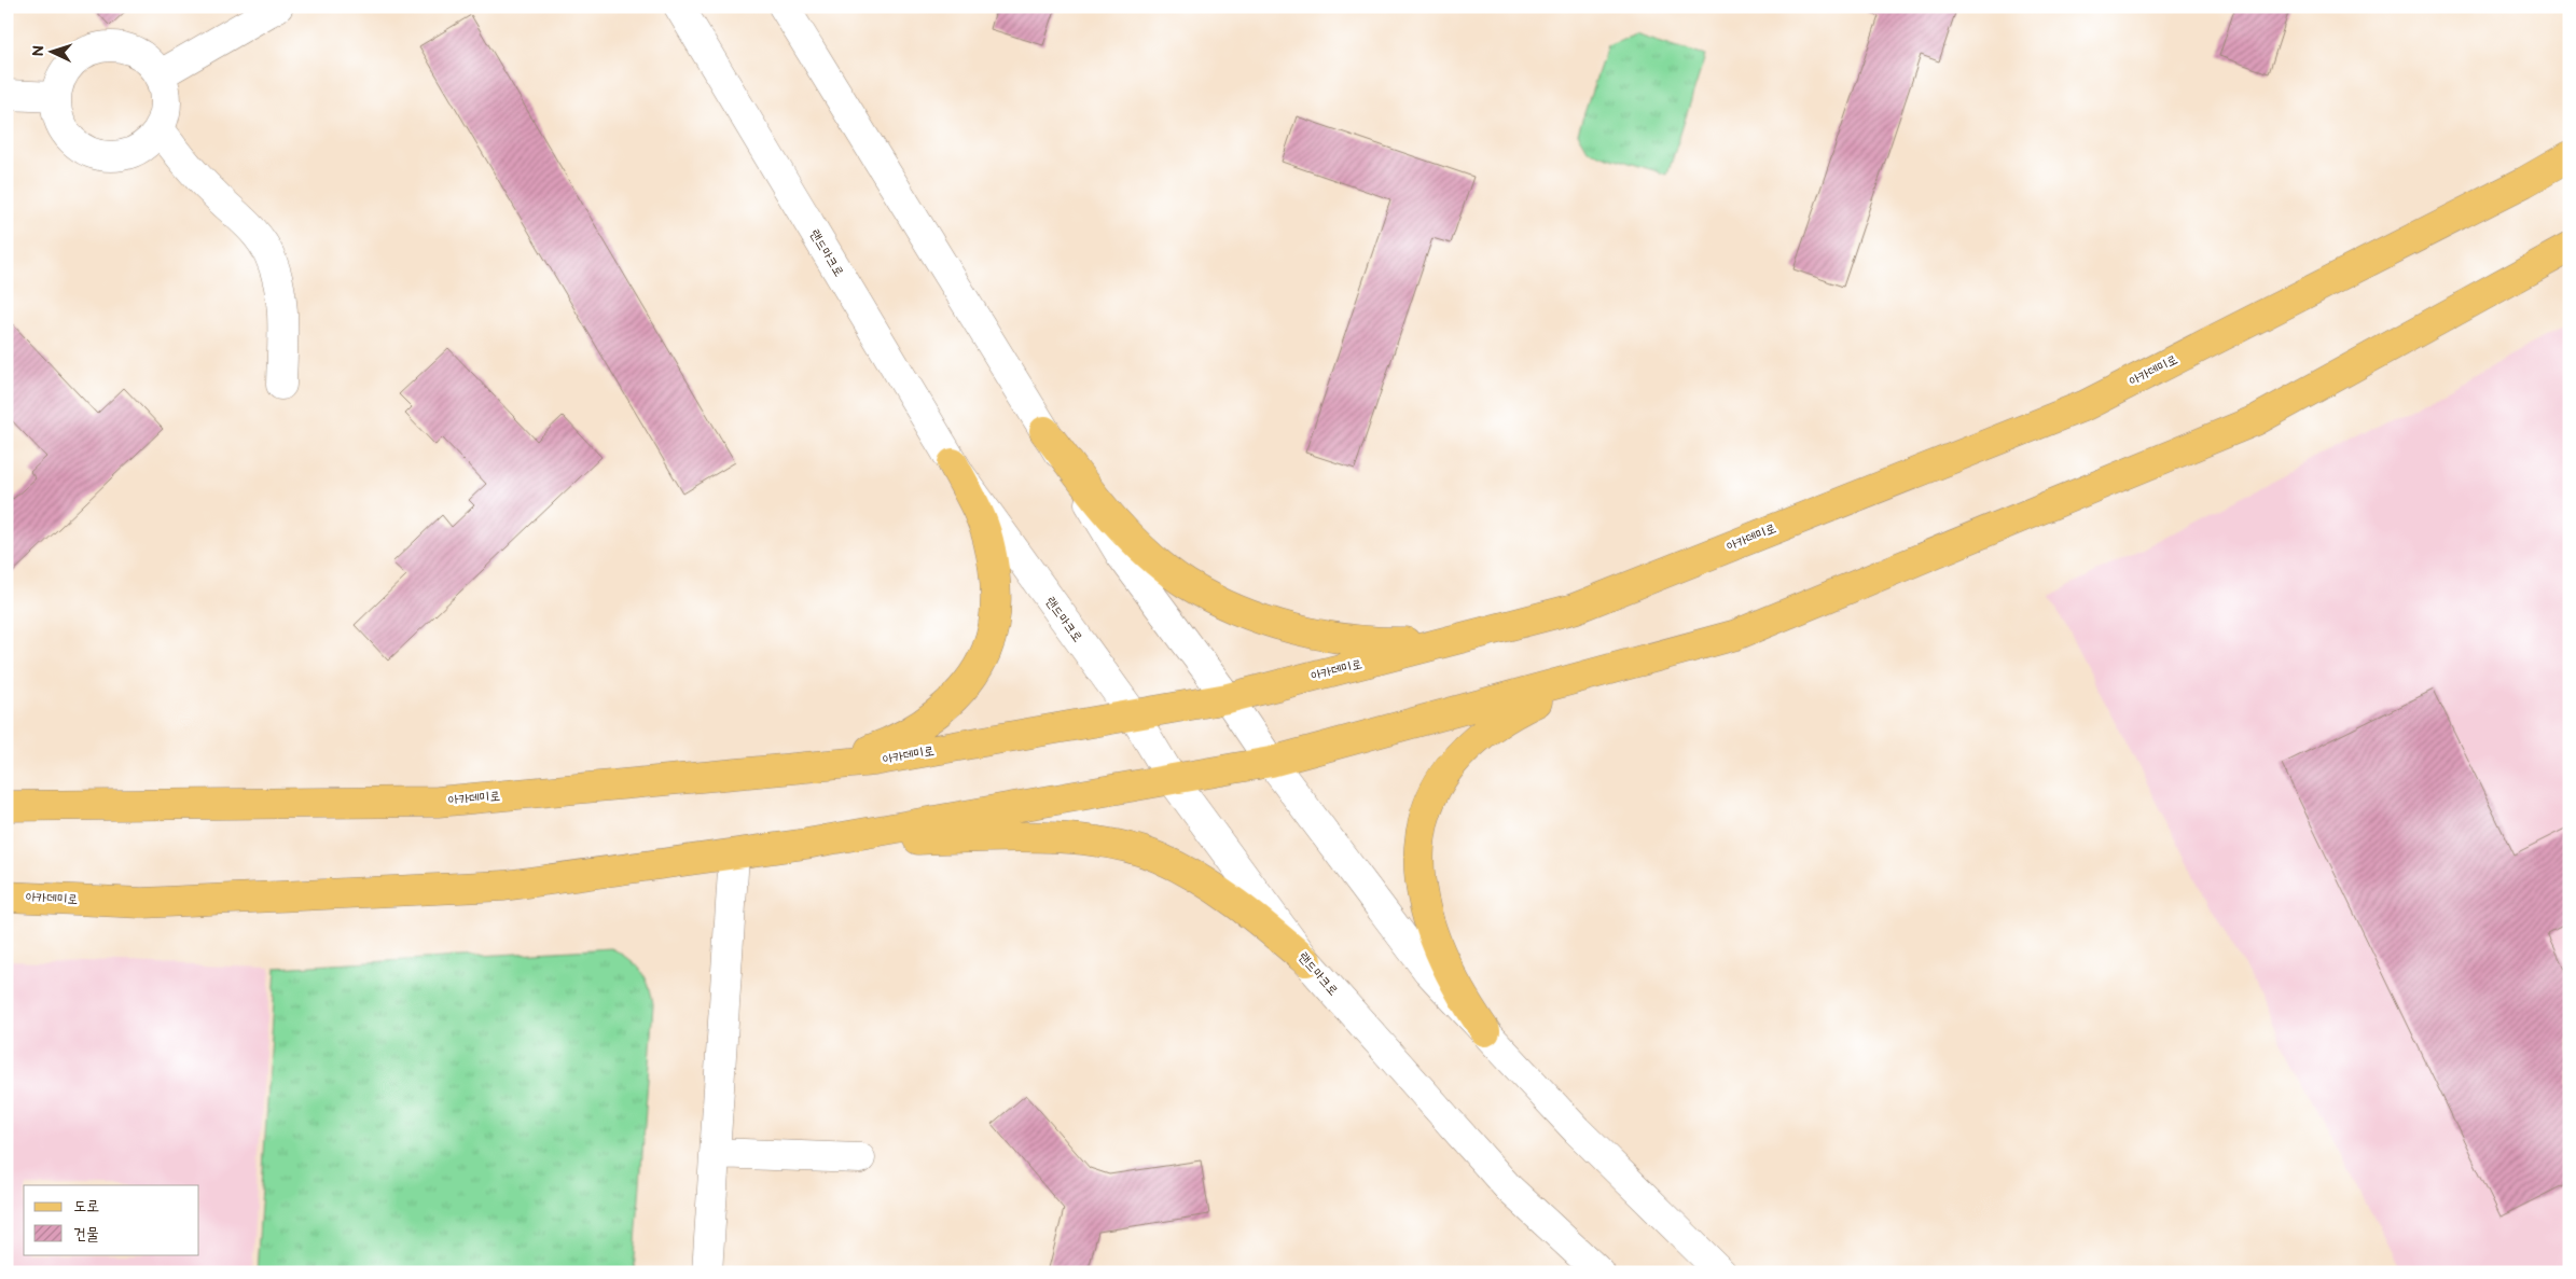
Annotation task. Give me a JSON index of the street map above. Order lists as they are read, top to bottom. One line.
{"streets":{"main road":["아카데미로"],"street":["랜드마크로"]},"crossings":[["랜드마크로","아카데미로"]],"legend":["도로","건물"],"north":"left"}
